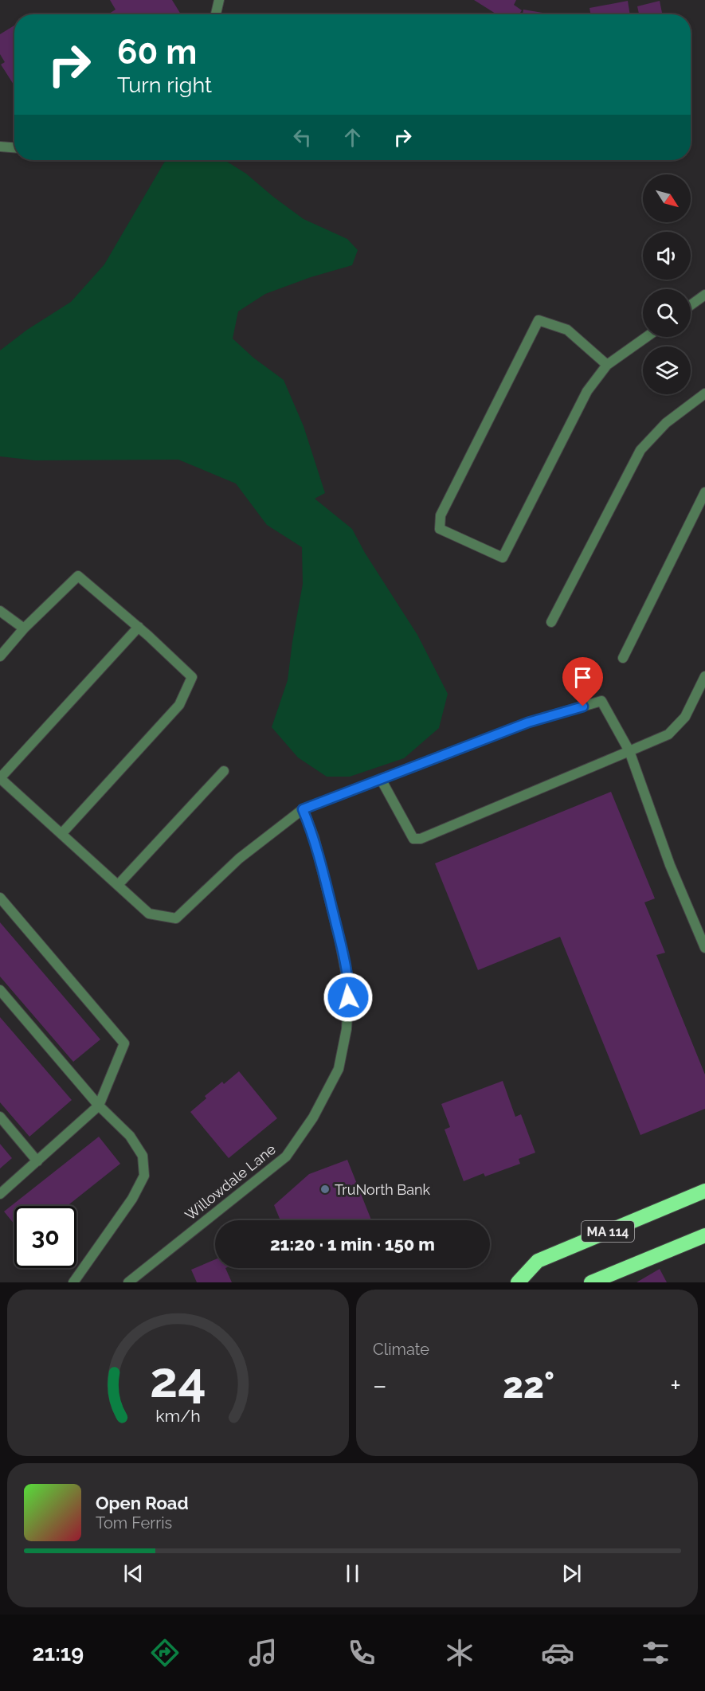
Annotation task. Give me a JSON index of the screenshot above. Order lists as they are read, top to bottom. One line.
{"streets":{"highway":["MA 114"],"street":["Willowdale Lane"]},"places":["TruNorth Bank"],"north":"bottom right","page":{"turn":["60 m","Turn right"],"limit":"30","trip":"21:20 · 1 min · 150 m","tile":"Climate","heat":["−","22°","+"],"song":["Open Road","Tom Ferris"],"tabs":"21:19","gauge":["24","km/h"]}}
